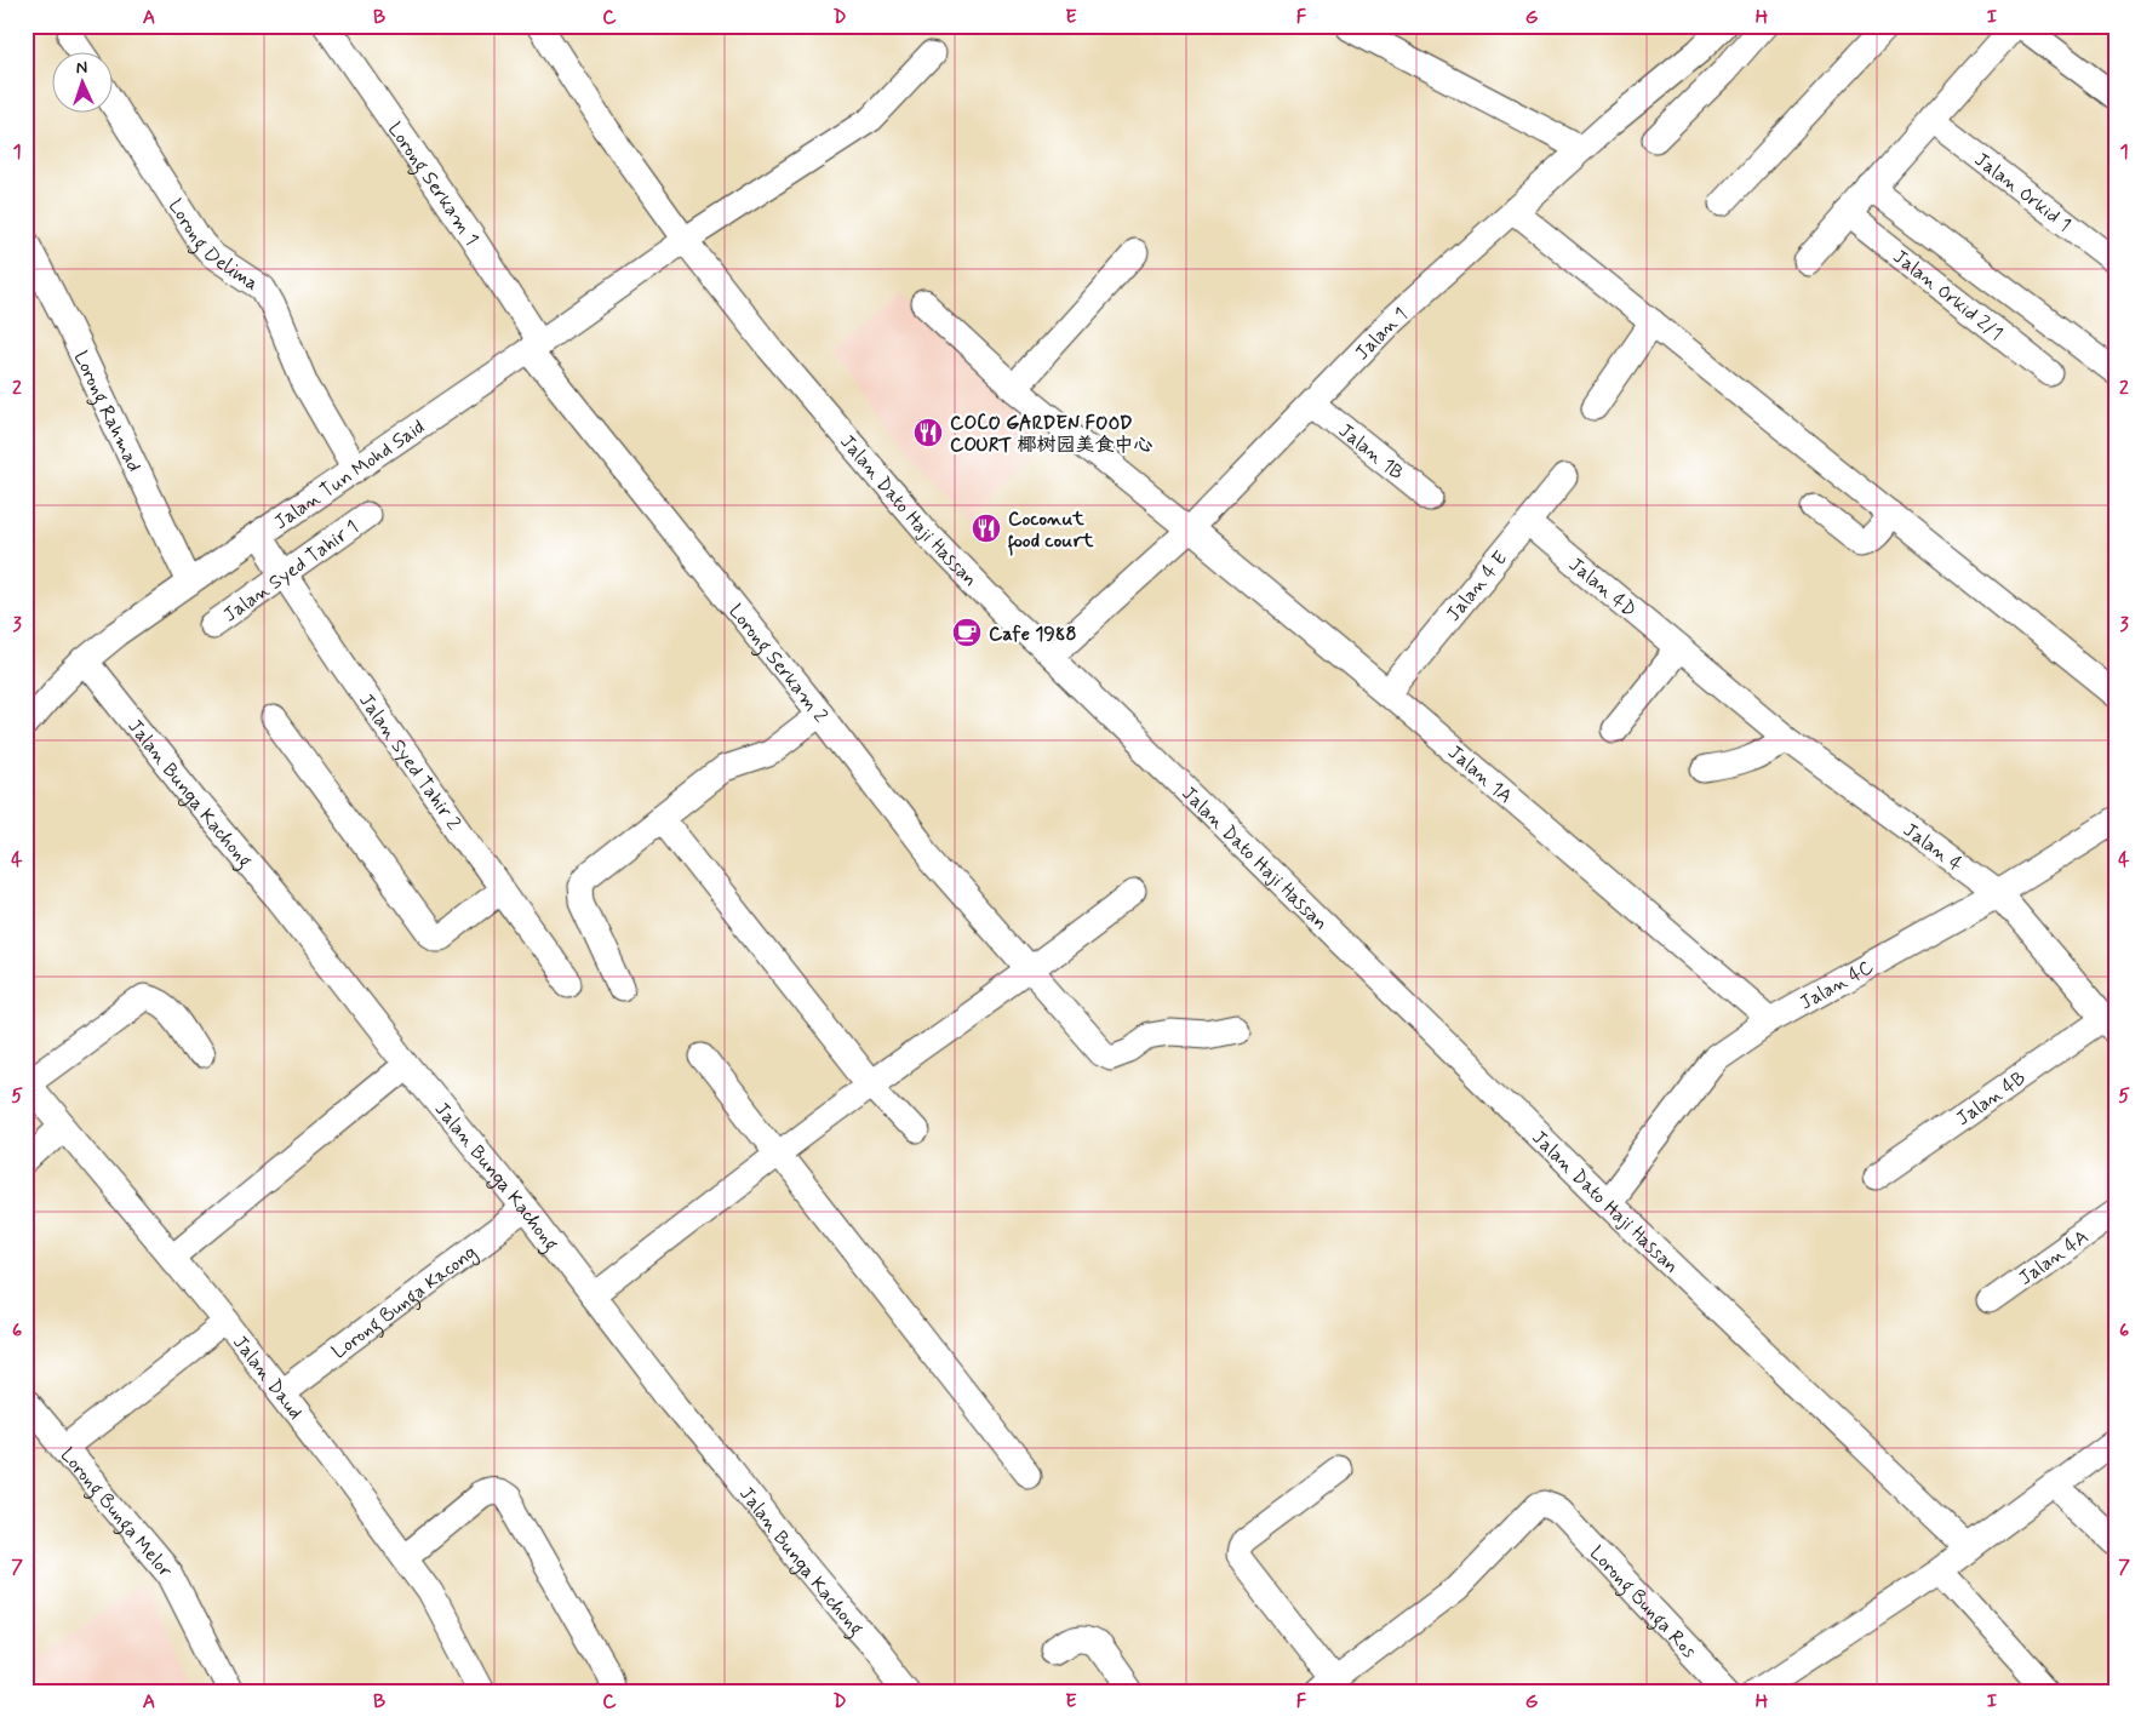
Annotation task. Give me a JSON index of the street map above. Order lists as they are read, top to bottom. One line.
{"streets":{"street":["Lorong Serkam 1","Jalan Orkid 1","Lorong Delima","Jalan Orkid 2/1","Jalan 1","Lorong Rahmad","Jalan 1B","Jalan Tun Mohd Said","Jalan Dato Haji Hassan","Jalan Syed Tahir 1","Jalan 4 E","Jalan 4D","Lorong Serkam 2","Jalan Syed Tahir 2","Jalan 1A","Jalan Bunga Kachong","Jalan 4","Jalan 4C","Jalan 4B","Jalan 4A","Lorong Bunga Kacong","Jalan Daud","Lorong Bunga Melor","Lorong Bunga Ros"]},"crossings":[["Lorong Serkam 1","Jalan Tun Mohd Said"],["Lorong Serkam 1","Lorong Serkam 2"],["Lorong Delima","Jalan Tun Mohd Said"],["Jalan 1","Jalan 1B"],["Jalan 1","Jalan Dato Haji Hassan"],["Jalan 1","Jalan 1A"],["Lorong Rahmad","Jalan Tun Mohd Said"],["Jalan Tun Mohd Said","Jalan Dato Haji Hassan"],["Jalan Tun Mohd Said","Lorong Serkam 2"],["Jalan Tun Mohd Said","Jalan Syed Tahir 2"],["Jalan Tun Mohd Said","Jalan Bunga Kachong"],["Jalan Dato Haji Hassan","Jalan 4C"],["Jalan Syed Tahir 1","Jalan Syed Tahir 2"],["Jalan 4 E","Jalan 4D"],["Jalan 4 E","Jalan 1A"],["Jalan 4D","Jalan 4"],["Jalan 1A","Jalan 4C"],["Jalan Bunga Kachong","Lorong Bunga Kacong"],["Jalan 4","Jalan 4C"],["Jalan 4","Jalan 4B"],["Lorong Bunga Kacong","Jalan Daud"],["Jalan Daud","Lorong Bunga Melor"]],"places":{"restaurant":["COCO GARDEN FOOD COURT 椰树园美食中心","Coconut food court"],"cafe":["Cafe 1988"]},"north":"top","grid":{"columns":["A","B","C","D","E","F","G","H","I"],"rows":["1","2","3","4","5","6","7"]}}
